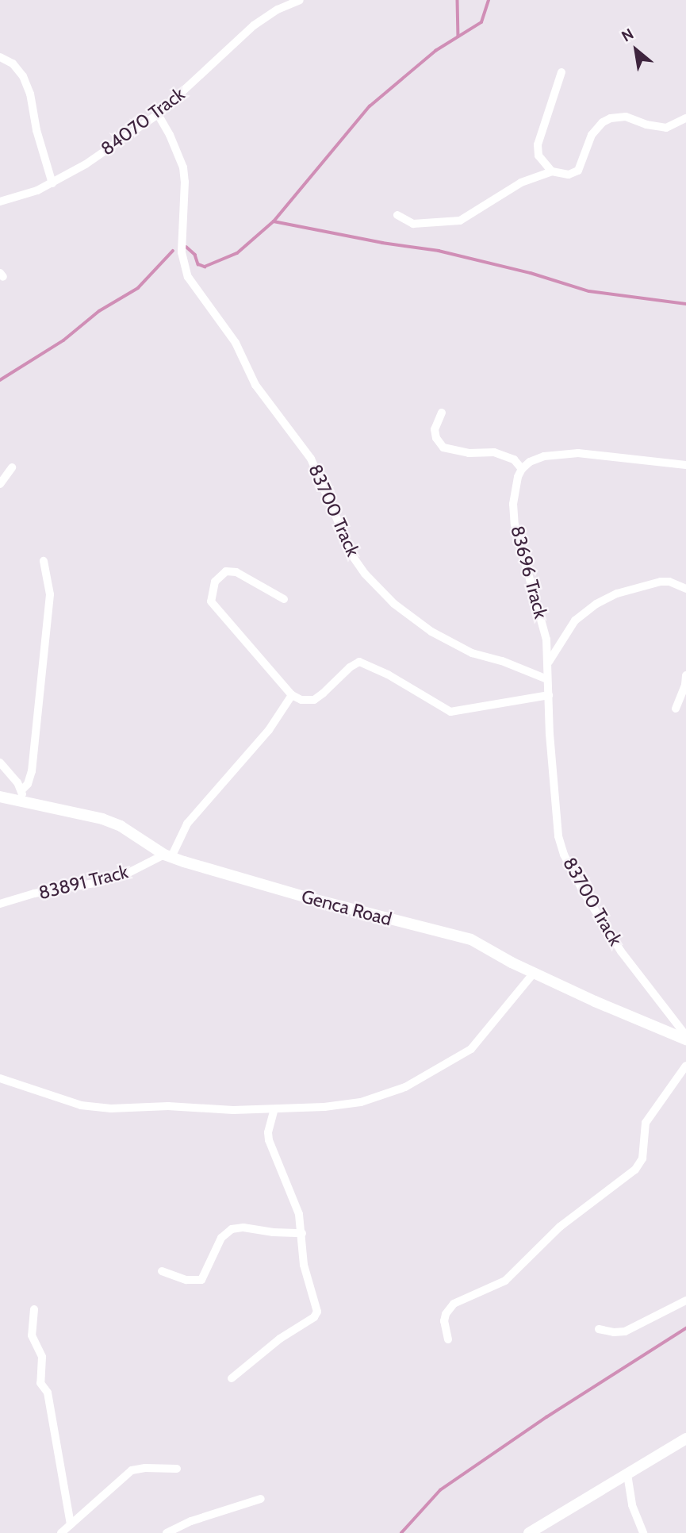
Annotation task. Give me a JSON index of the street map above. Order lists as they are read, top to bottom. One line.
{"streets":{"street":["84070 Track","83700 Track","83696 Track","83891 Track","Genca Road"]},"crossings":[["84070 Track","83700 Track"],["83700 Track","83696 Track"],["83700 Track","Genca Road"],["83891 Track","Genca Road"]],"north":"top left"}
